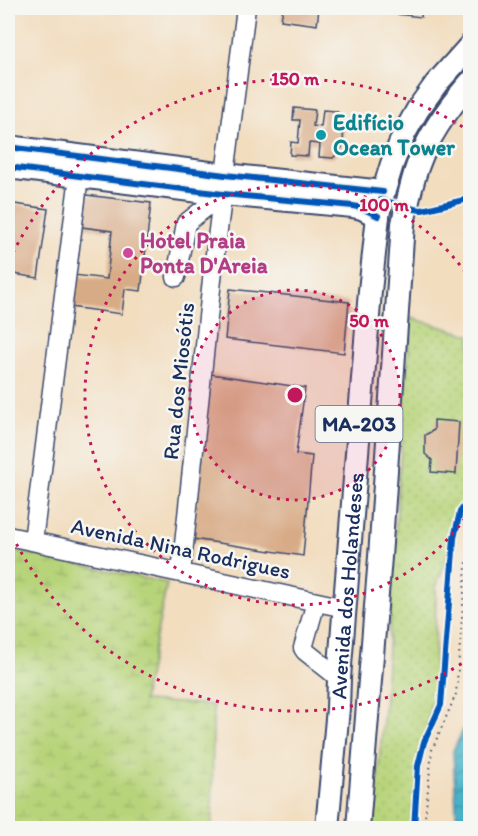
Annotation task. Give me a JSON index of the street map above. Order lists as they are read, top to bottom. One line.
{"streets":{"main road":["MA-203","Avenida dos Holandeses"],"street":["Rua dos Miosótis","Avenida Nina Rodrigues"]},"crossings":[["Rua dos Miosótis","Avenida Nina Rodrigues"],["Avenida Nina Rodrigues","Avenida dos Holandeses"]],"places":["Edifício Ocean Tower","Hotel Praia Ponta D'Areia"],"rings":["150 m","100 m","50 m"]}
